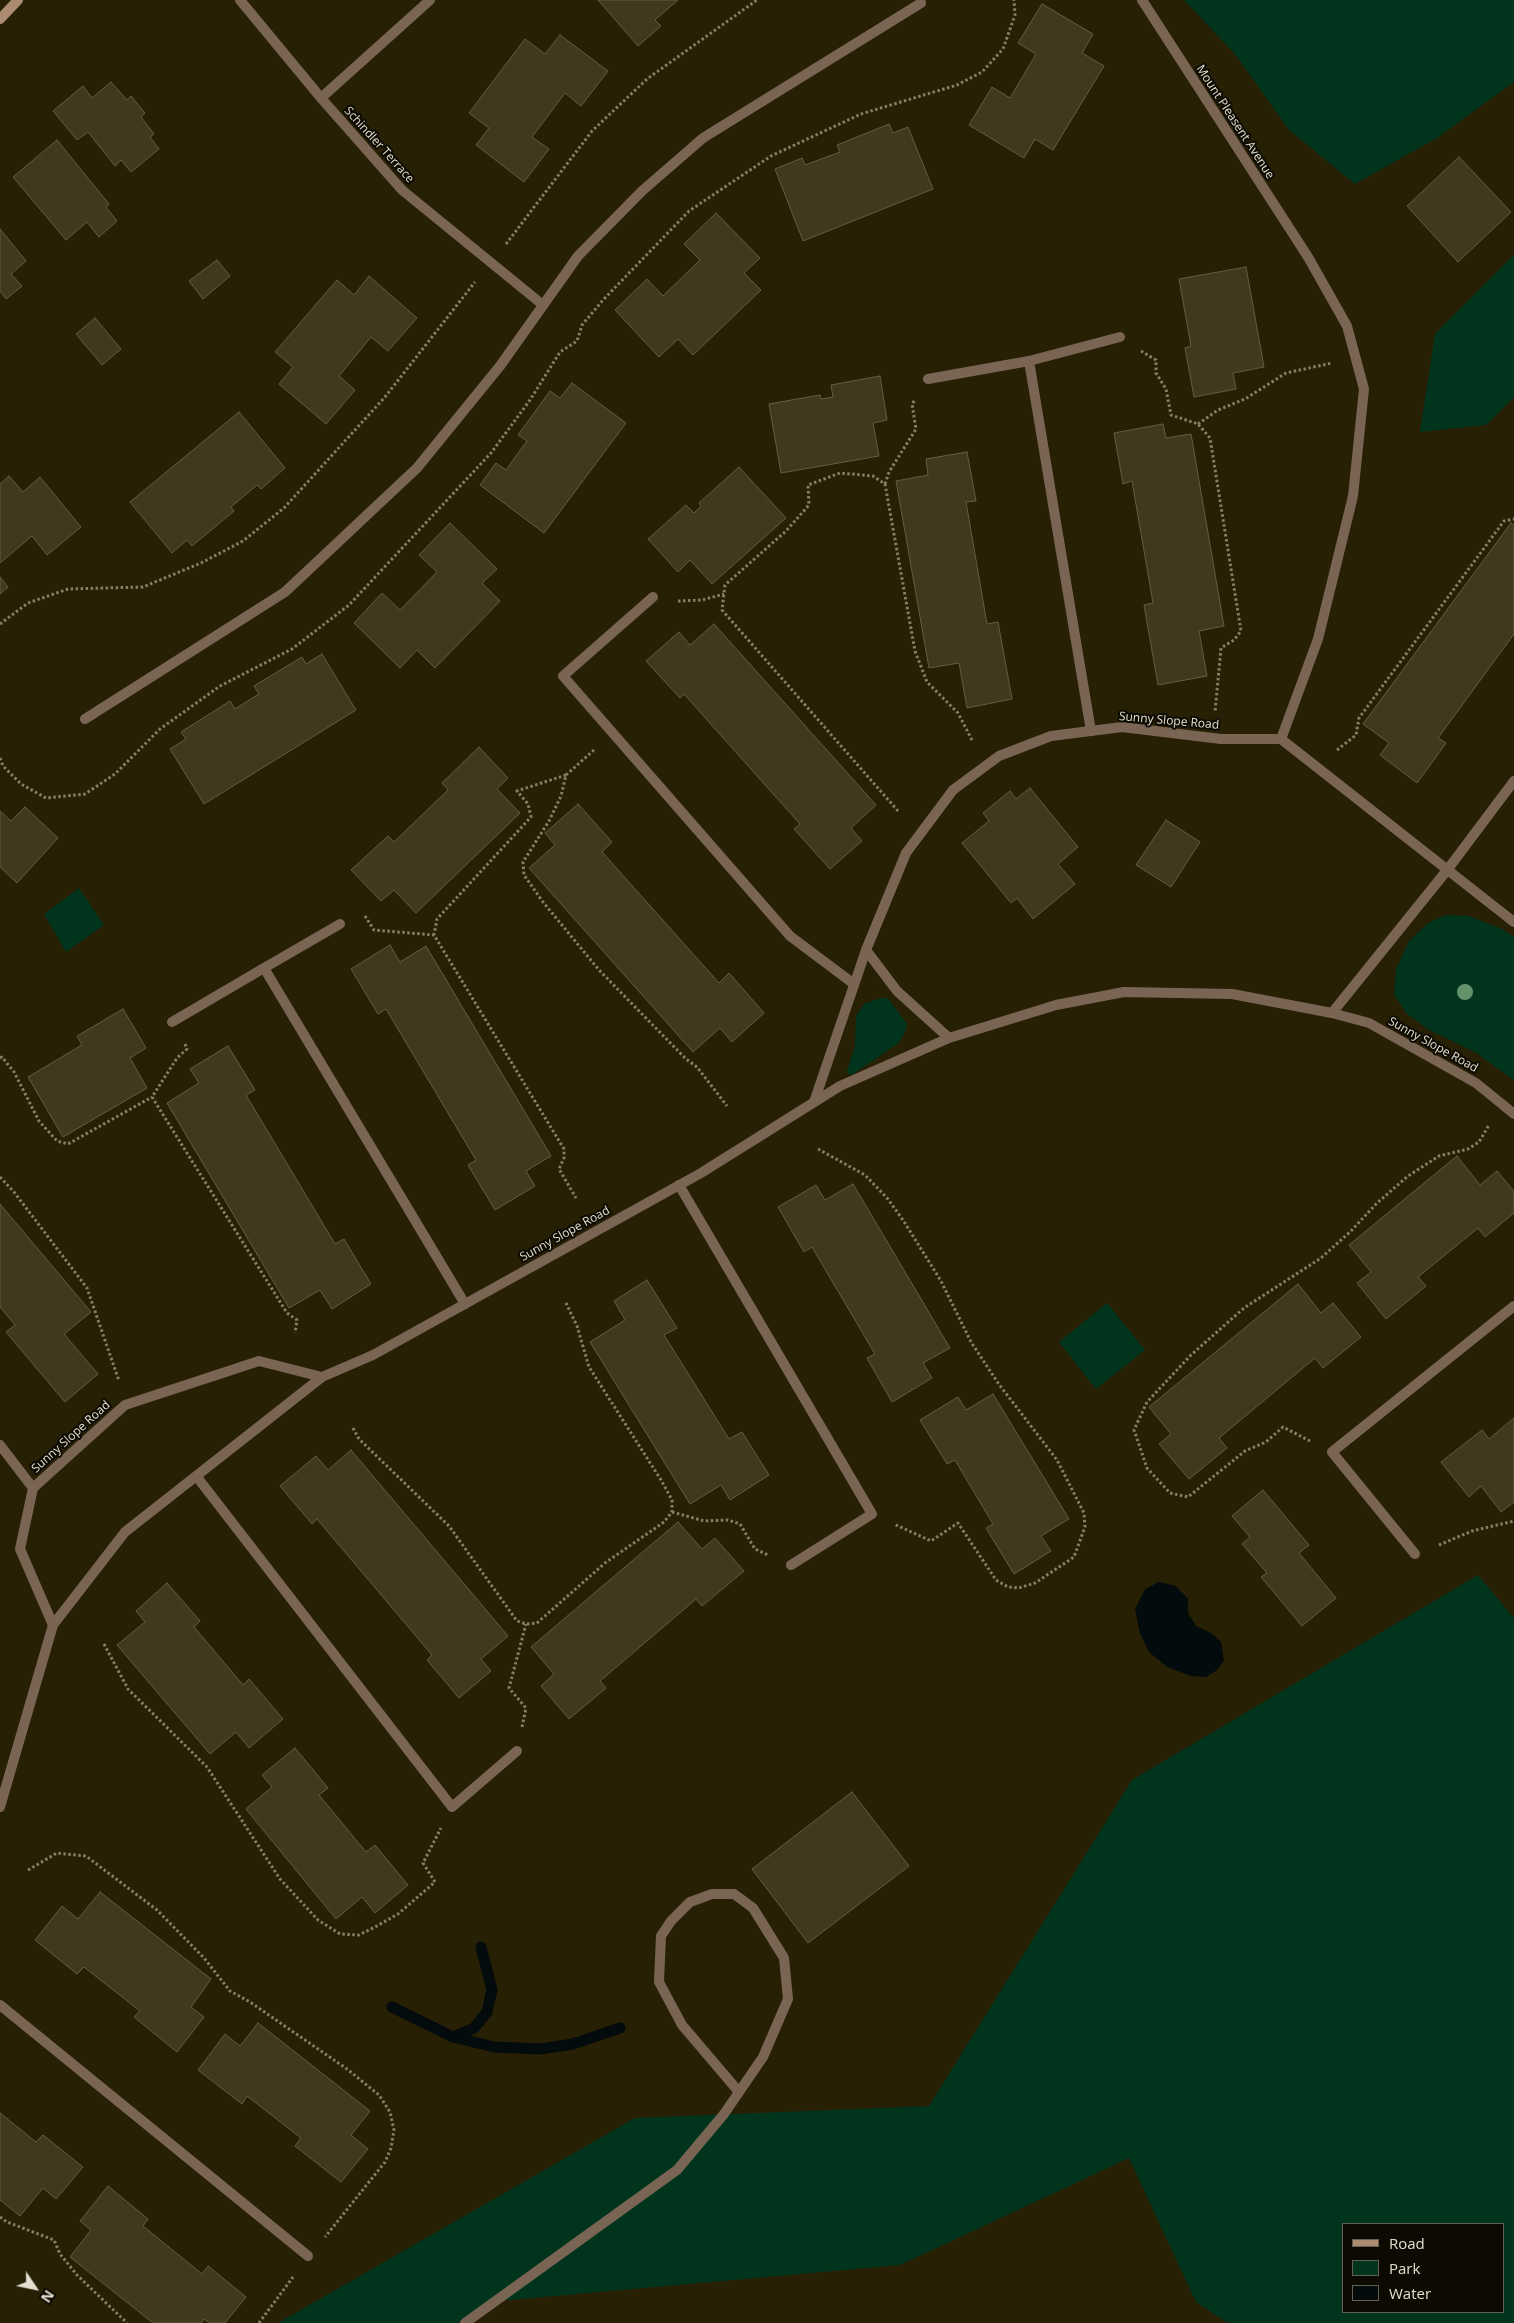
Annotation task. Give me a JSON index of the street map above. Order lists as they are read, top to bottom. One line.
{"streets":{"street":["Mount Pleasent Avenue","Schindler Terrace","Sunny Slope Road"]},"crossings":[["Mount Pleasent Avenue","Sunny Slope Road"]],"legend":["Road","Park","Water"],"north":"bottom right"}
